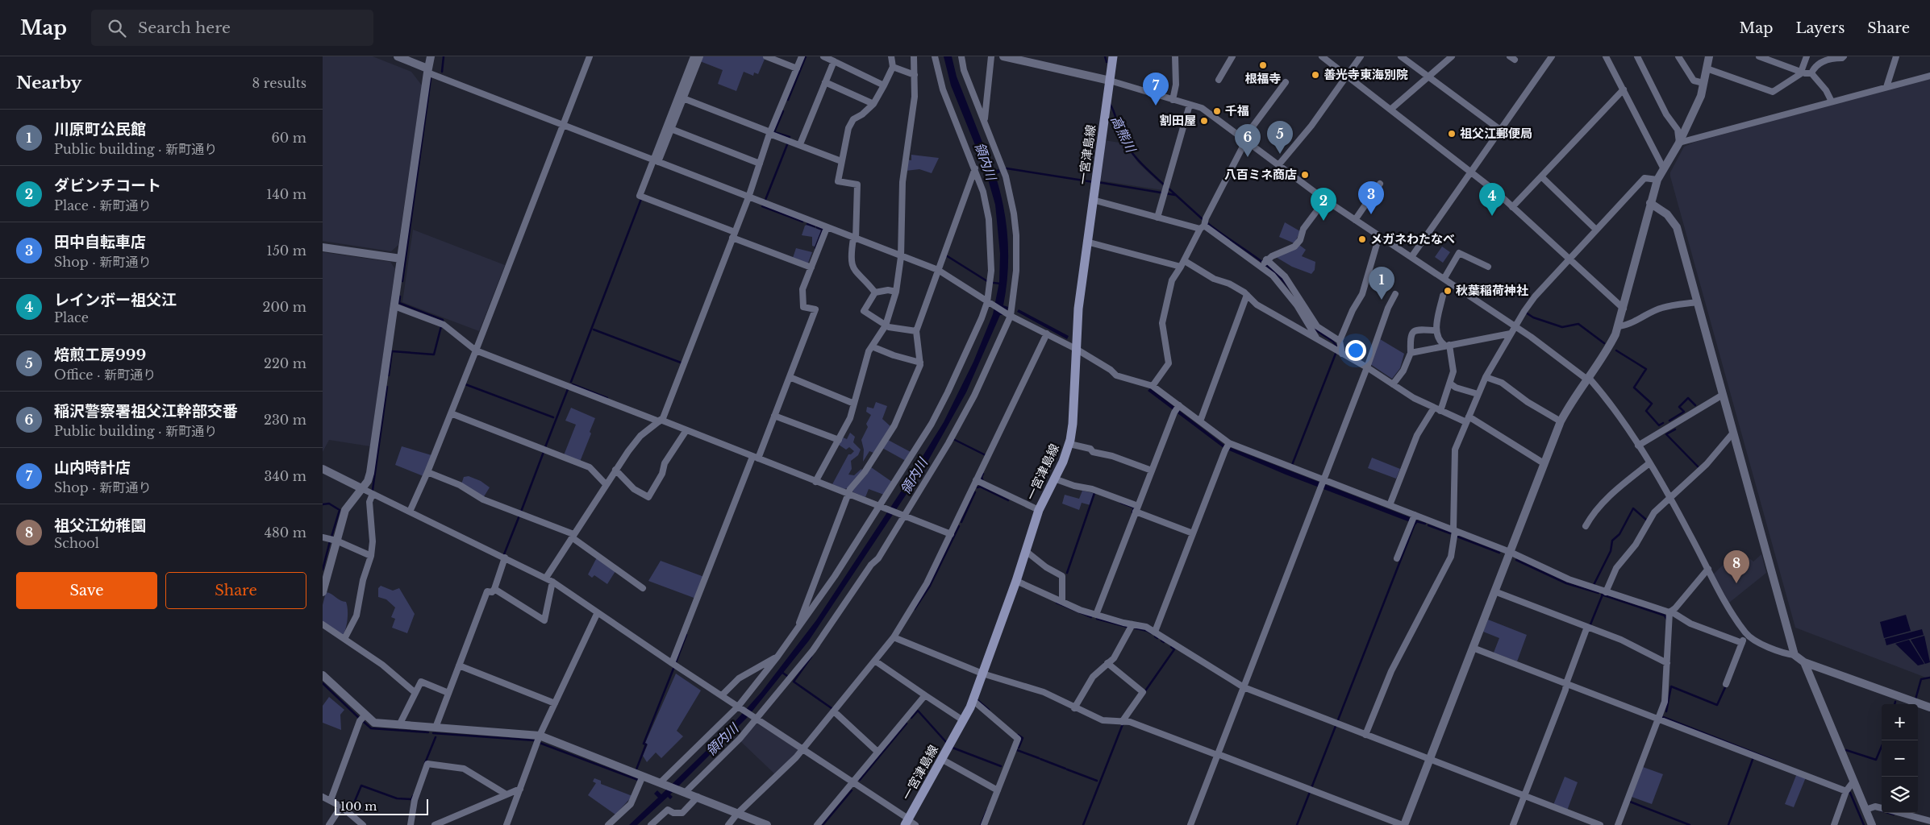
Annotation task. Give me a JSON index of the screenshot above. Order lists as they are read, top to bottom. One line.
{"streets":{"main road":["一宮津島線"]},"water":["高熊川","領内川"],"places":["根福寺","善光寺東海別院","千福","割田屋","祖父江郵便局","八百ミネ商店","メガネわたなべ","秋葉稲荷神社"],"scale_bar":"100 m","page":{"header":"Map","search":"Search here","nav":["Map","Layers","Share"],"heading":["Nearby","8 results"],"pins":["7","5","6","3","4","2","1","8"],"list":[{"mark":"1","name":"川原町公民館","note":"Public building · 新町通り","value":"60 m"},{"mark":"2","name":"ダビンチコート","note":"Place · 新町通り","value":"140 m"},{"mark":"3","name":"田中自転車店","note":"Shop · 新町通り","value":"150 m"},{"mark":"4","name":"レインボー祖父江","note":"Place","value":"200 m"},{"mark":"5","name":"焙煎工房999","note":"Office · 新町通り","value":"220 m"},{"mark":"6","name":"稲沢警察署祖父江幹部交番","note":"Public building · 新町通り","value":"230 m"},{"mark":"7","name":"山内時計店","note":"Shop · 新町通り","value":"340 m"},{"mark":"8","name":"祖父江幼稚園","note":"School","value":"480 m"}],"buttons":["Save","Share"],"map_buttons":["+","−"],"scale":"100 m"}}
